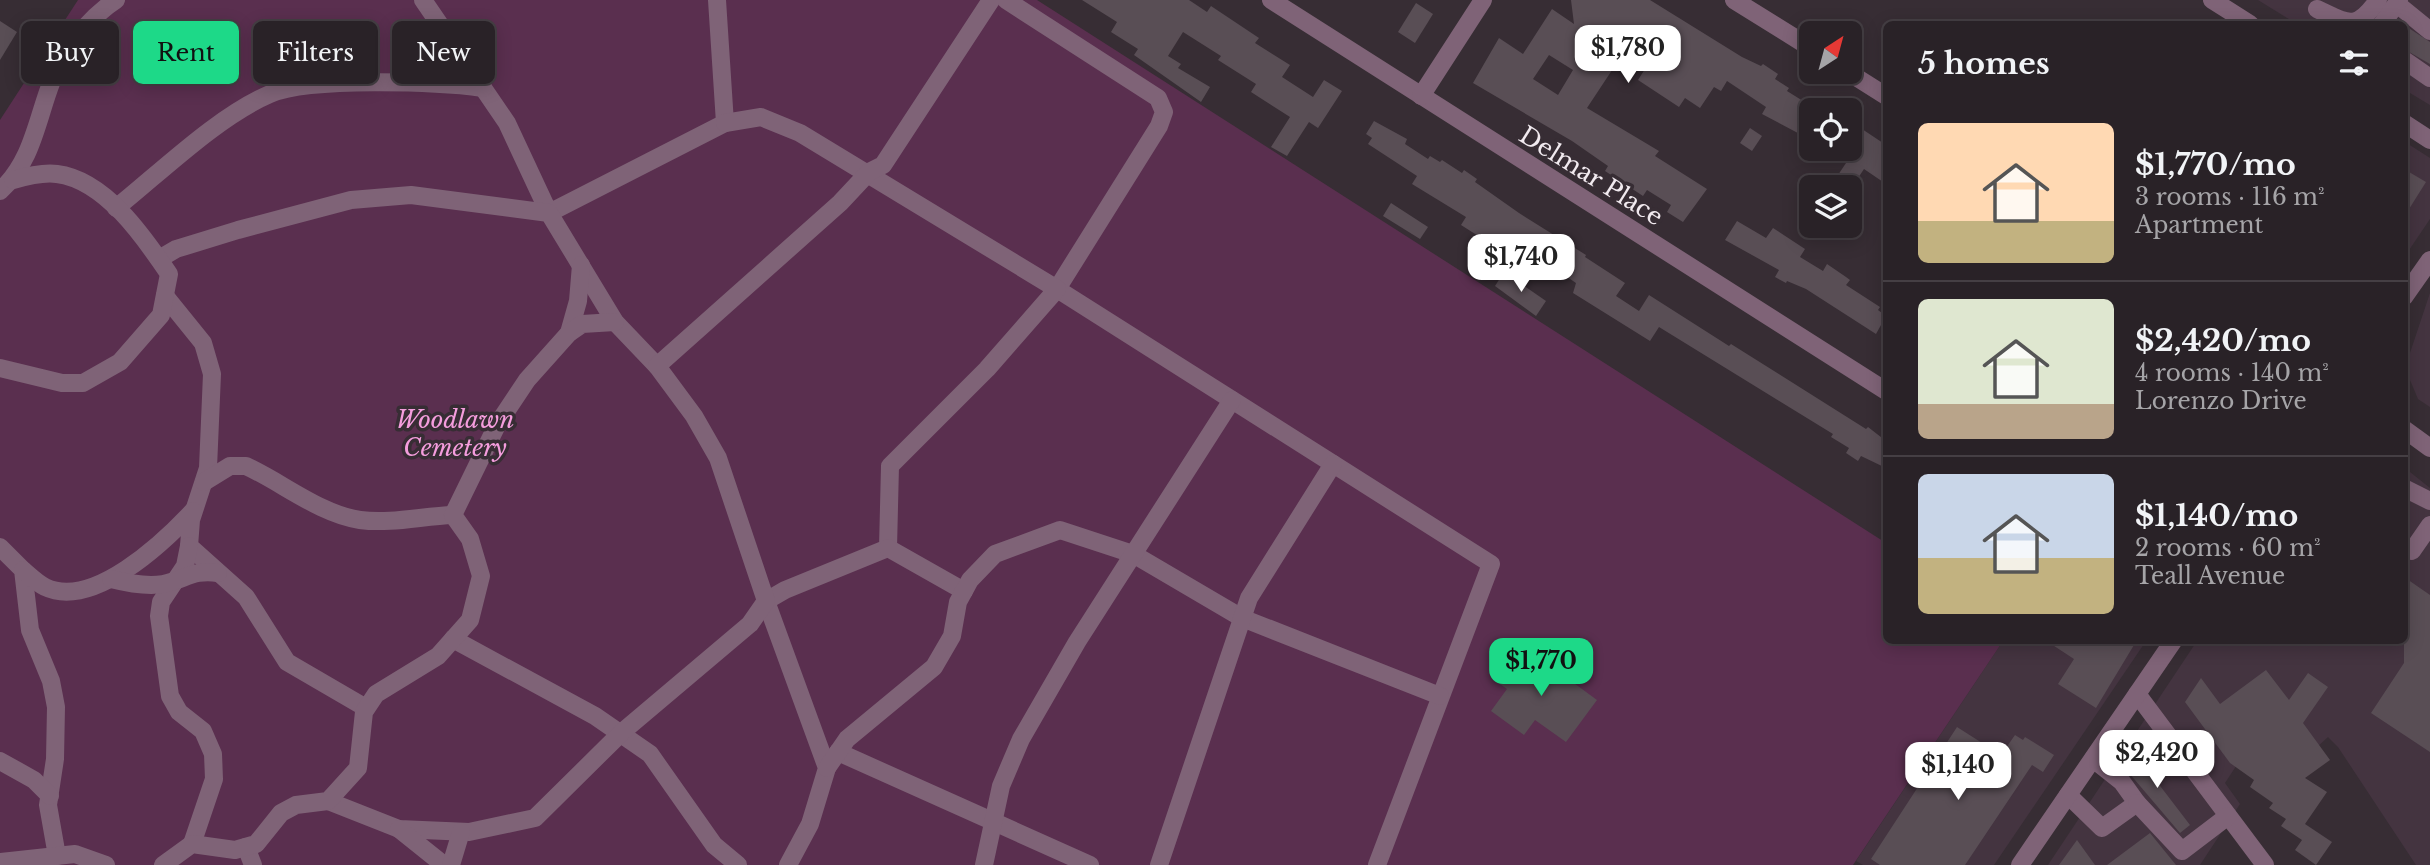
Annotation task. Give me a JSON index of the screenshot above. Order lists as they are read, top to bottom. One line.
{"streets":{"street":["Delmar Place"]},"parks":["Woodlawn Cemetery"],"north":"top right","page":{"chip":["Buy","Rent","Filters","New"],"heading":"5 homes","price":["$1,780","$1,740","$1,770","$2,420","$1,140"],"list":[{"name":"$1,770/mo","note":"3 rooms · 116 m² · Apartment"},{"name":"$2,420/mo","note":"4 rooms · 140 m² · Lorenzo Drive"},{"name":"$1,140/mo","note":"2 rooms · 60 m² · Teall Avenue"}]}}
